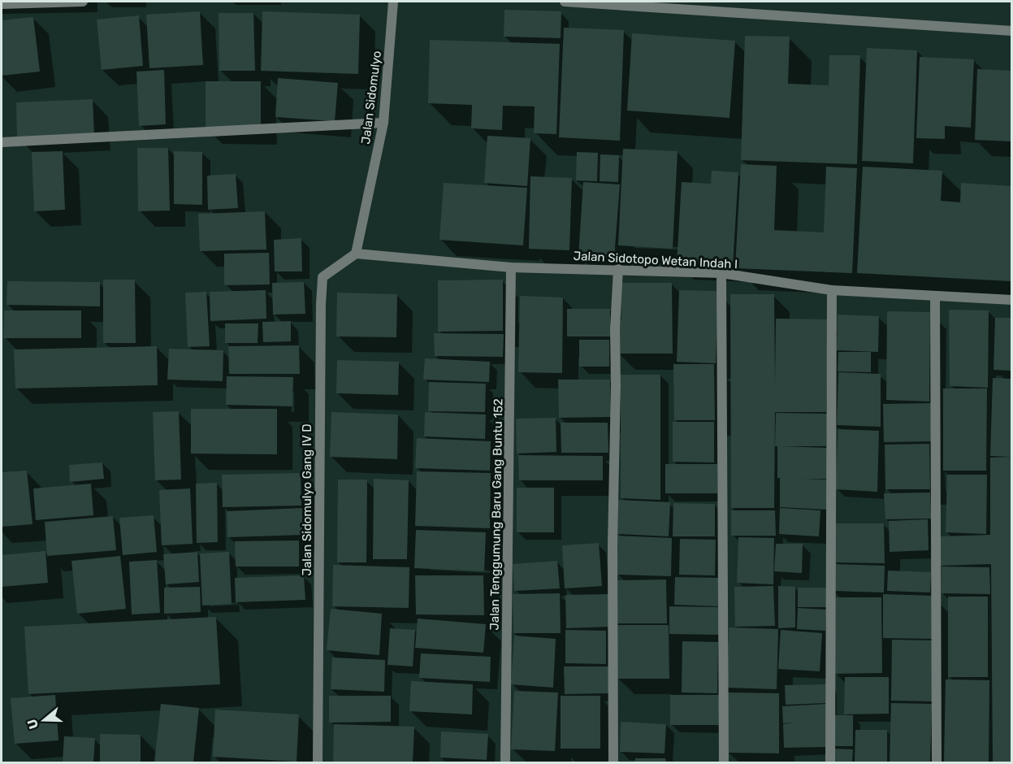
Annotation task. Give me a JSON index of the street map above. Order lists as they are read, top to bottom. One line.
{"streets":{"street":["Jalan Sidomulyo","Jalan Sidotopo Wetan Indah I","Jalan Sidomulyo Gang IV D","Jalan Tenggumung Baru Gang Buntu 152"]},"crossings":[["Jalan Sidomulyo","Jalan Sidotopo Wetan Indah I"],["Jalan Sidomulyo","Jalan Sidomulyo Gang IV D"],["Jalan Sidotopo Wetan Indah I","Jalan Sidomulyo Gang IV D"],["Jalan Sidotopo Wetan Indah I","Jalan Tenggumung Baru Gang Buntu 152"]],"north":"left"}
